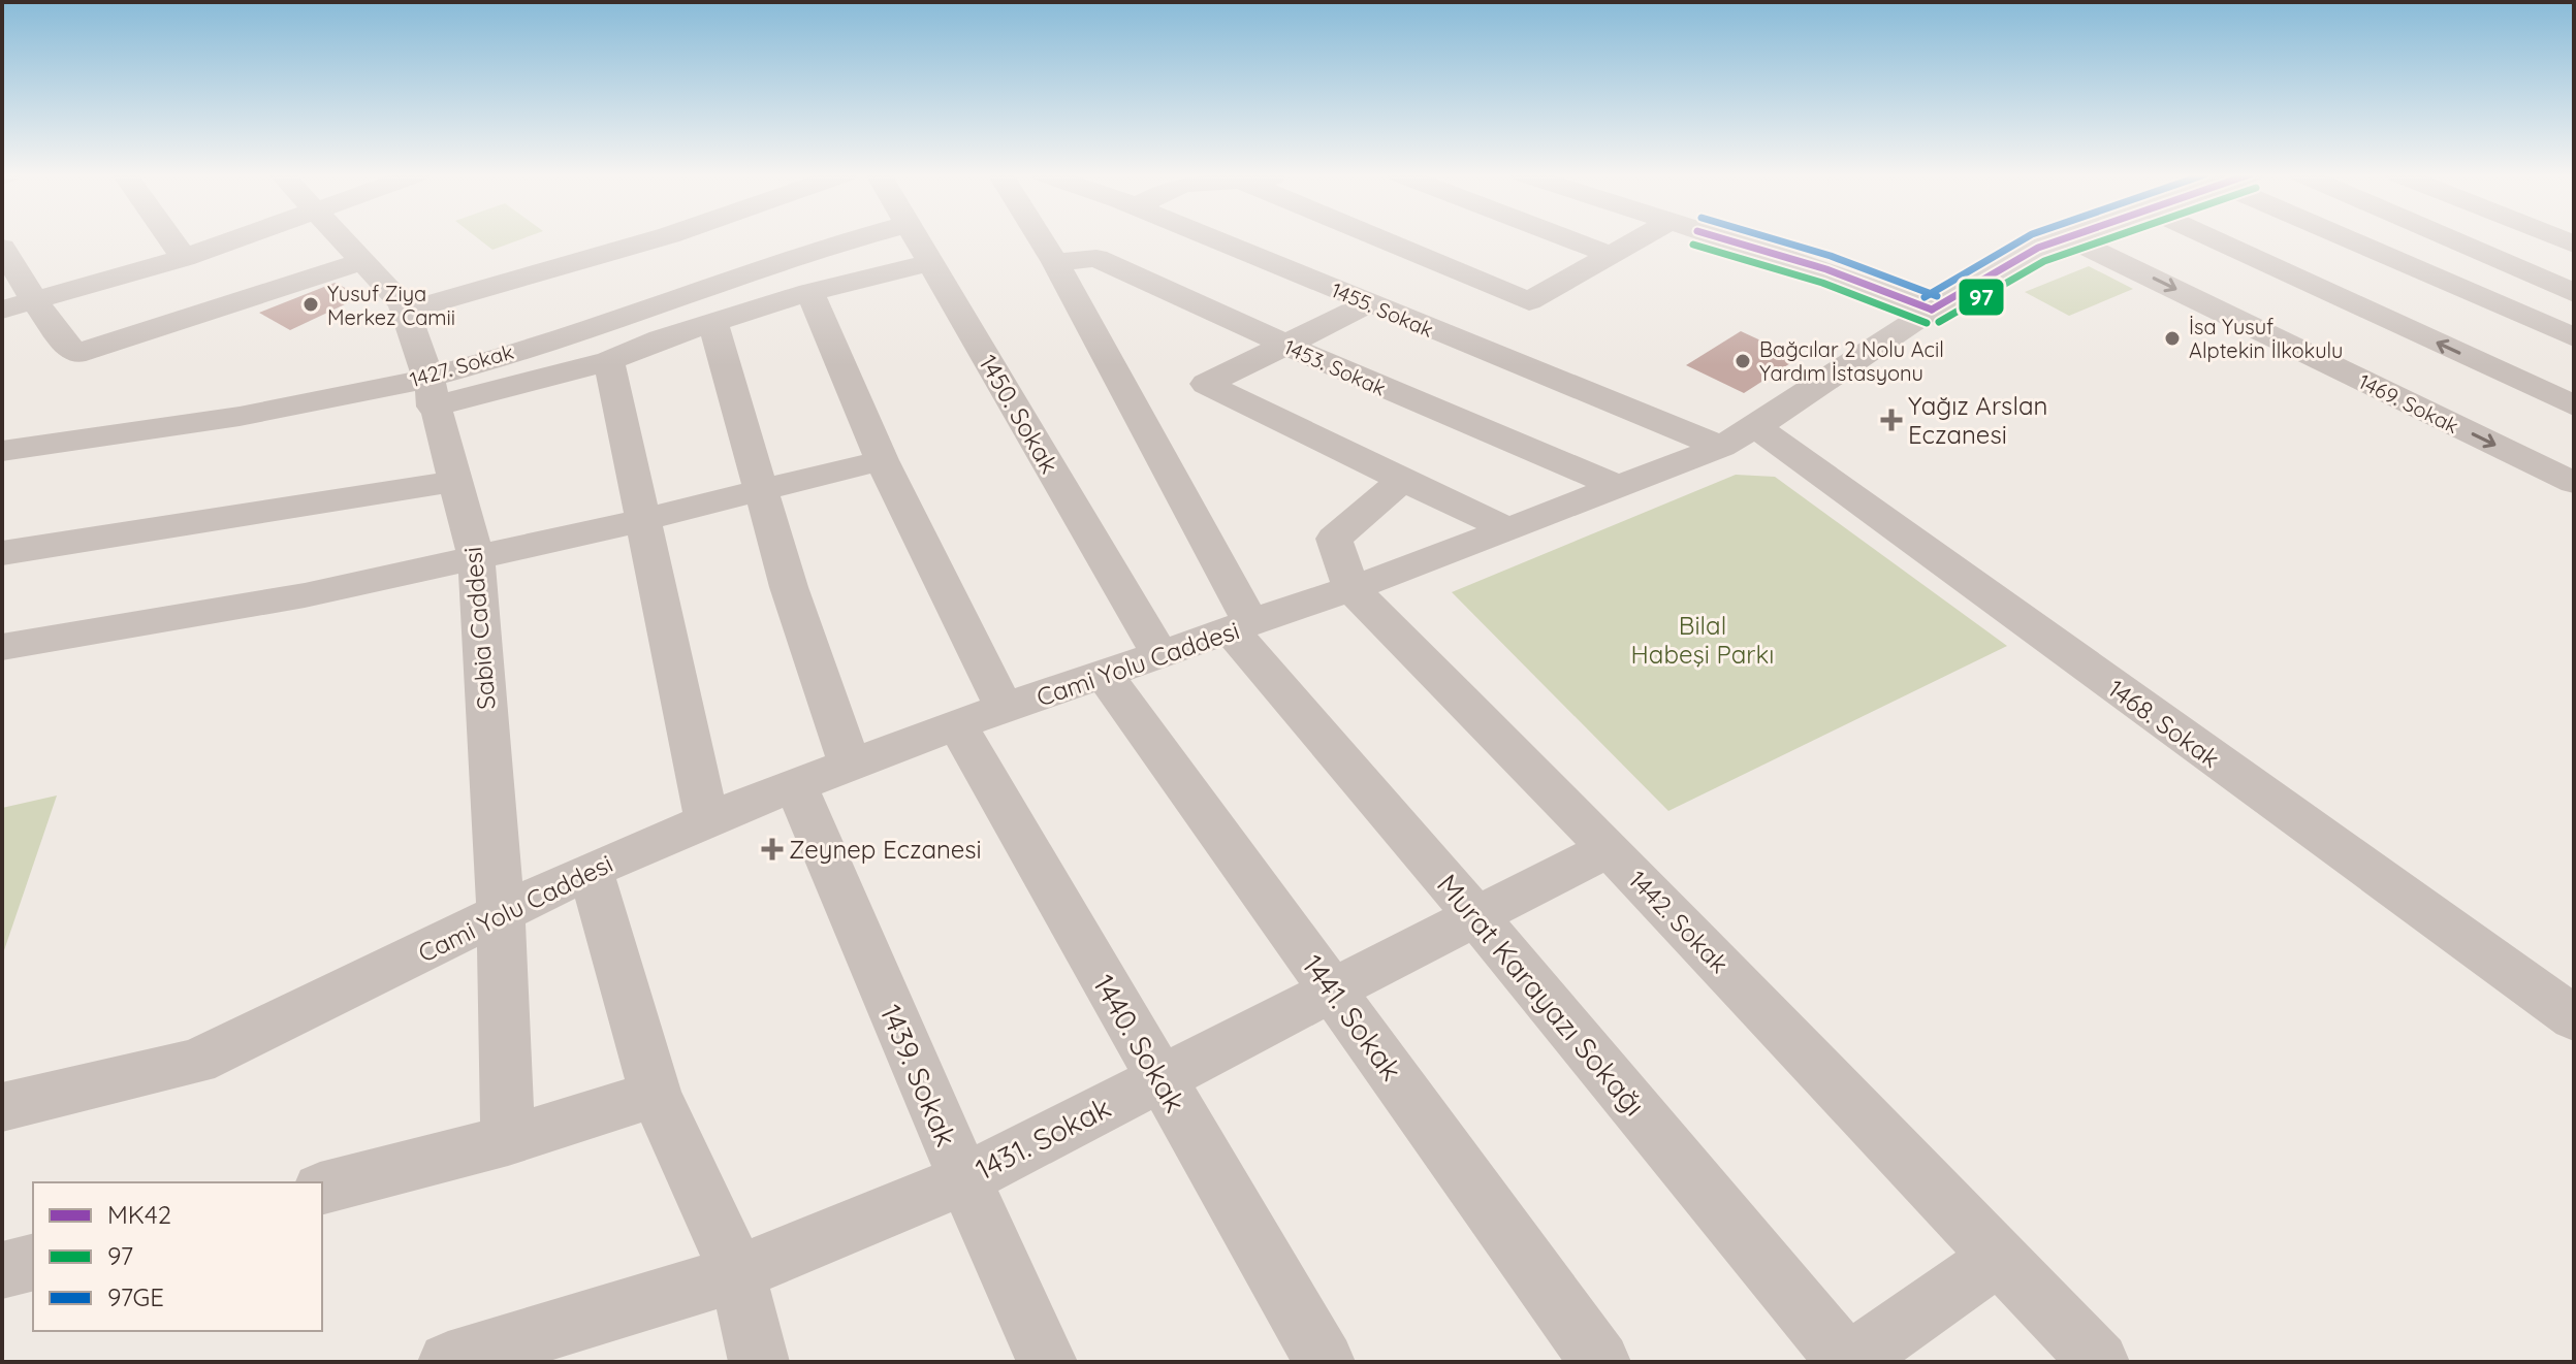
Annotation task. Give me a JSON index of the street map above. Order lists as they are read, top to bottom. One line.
{"streets":{"street":["1455. Sokak","1427. Sokak","1453. Sokak","1469. Sokak","1450. Sokak","Sabia Caddesi","Cami Yolu Caddesi","1468. Sokak","1442. Sokak","Murat Karayazı Sokağı","1441. Sokak","1440. Sokak","1439. Sokak","1431. Sokak"]},"crossings":[["1455. Sokak","Cami Yolu Caddesi"],["1455. Sokak","1468. Sokak"],["1427. Sokak","Sabia Caddesi"],["1453. Sokak","Cami Yolu Caddesi"],["1450. Sokak","Cami Yolu Caddesi"],["Sabia Caddesi","Cami Yolu Caddesi"],["Cami Yolu Caddesi","1468. Sokak"],["Cami Yolu Caddesi","1442. Sokak"],["Cami Yolu Caddesi","Murat Karayazı Sokağı"],["Cami Yolu Caddesi","1441. Sokak"],["Cami Yolu Caddesi","1440. Sokak"],["Cami Yolu Caddesi","1439. Sokak"],["1442. Sokak","1431. Sokak"],["Murat Karayazı Sokağı","1431. Sokak"],["1441. Sokak","1431. Sokak"],["1440. Sokak","1431. Sokak"],["1439. Sokak","1431. Sokak"]],"parks":["Bilal Habeşi Parkı"],"places":{"other":["Yusuf Ziya Merkez Camii","İsa Yusuf Alptekin İlkokulu","Bağcılar 2 Nolu Acil Yardım İstasyonu"],"health":["Yağız Arslan Eczanesi","Zeynep Eczanesi"]},"lines":["transit line MK42","transit line 97","transit line 97GE"],"legend":["MK42","97","97GE"]}
